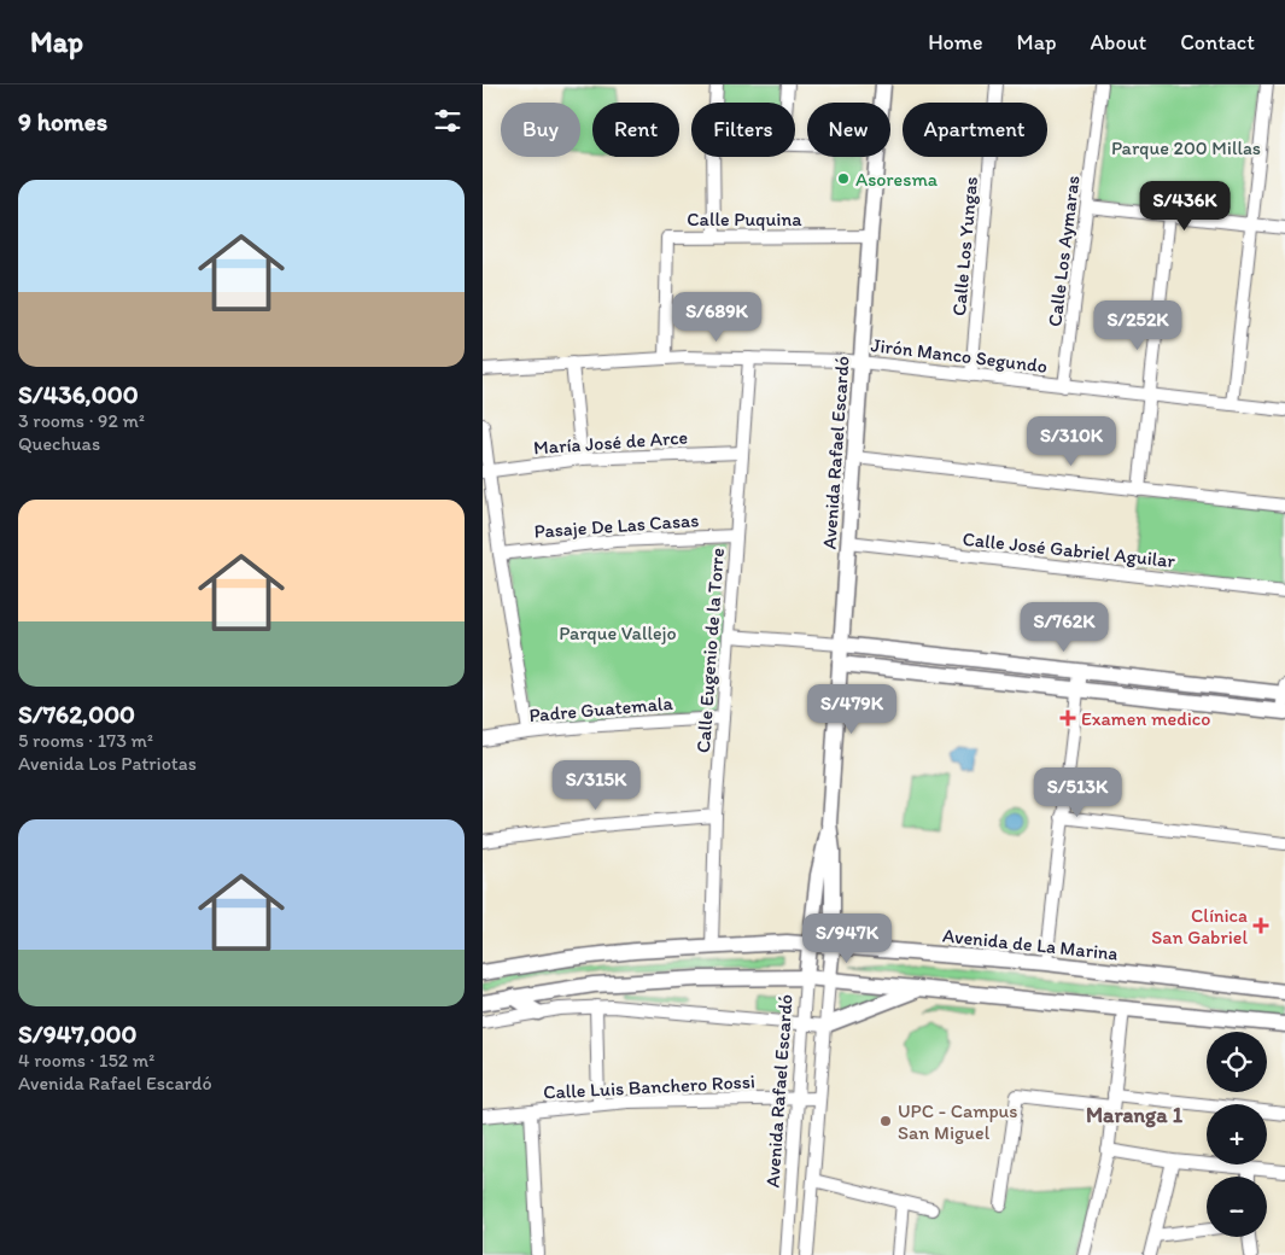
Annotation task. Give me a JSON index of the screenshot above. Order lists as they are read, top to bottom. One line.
{"streets":{"main road":["Avenida Rafael Escardó","Avenida de La Marina"],"street":["Calle Puquina","Calle Los Yungas","Calle Los Aymaras","Jirón Manco Segundo","María José de Arce","Pasaje De Las Casas","Calle José Gabriel Aguilar","Calle Eugenio de la Torre","Padre Guatemala","Calle Luis Banchero Rossi"]},"crossings":[["Calle Puquina","Jirón Manco Segundo"],["Calle Puquina","Avenida Rafael Escardó"],["Calle Los Yungas","Jirón Manco Segundo"],["Calle Los Aymaras","Jirón Manco Segundo"],["Jirón Manco Segundo","Avenida Rafael Escardó"],["Jirón Manco Segundo","Calle Eugenio de la Torre"],["María José de Arce","Calle Eugenio de la Torre"],["Avenida Rafael Escardó","Calle José Gabriel Aguilar"],["Avenida Rafael Escardó","Avenida de La Marina"],["Avenida Rafael Escardó","Calle Luis Banchero Rossi"],["Pasaje De Las Casas","Calle Eugenio de la Torre"],["Calle Eugenio de la Torre","Padre Guatemala"],["Calle Eugenio de la Torre","Avenida de La Marina"]],"districts":["Maranga 1"],"parks":["Parque 200 Millas","Parque Vallejo"],"places":{"other":["Asoresma","UPC - Campus San Miguel"],"health":["Examen medico","Clínica San Gabriel"]},"page":{"header":"Map","nav":["Home","Map","About","Contact"],"heading":"9 homes","chip":["Buy","Rent","Filters","New","Apartment"],"list":[{"name":"S/436,000","note":"3 rooms · 92 m² · Quechuas"},{"name":"S/762,000","note":"5 rooms · 173 m² · Avenida Los Patriotas"},{"name":"S/947,000","note":"4 rooms · 152 m² · Avenida Rafael Escardó"}],"price":["S/436K","S/689K","S/252K","S/310K","S/762K","S/479K","S/315K","S/513K","S/947K"],"map_buttons":["+","−"]}}
